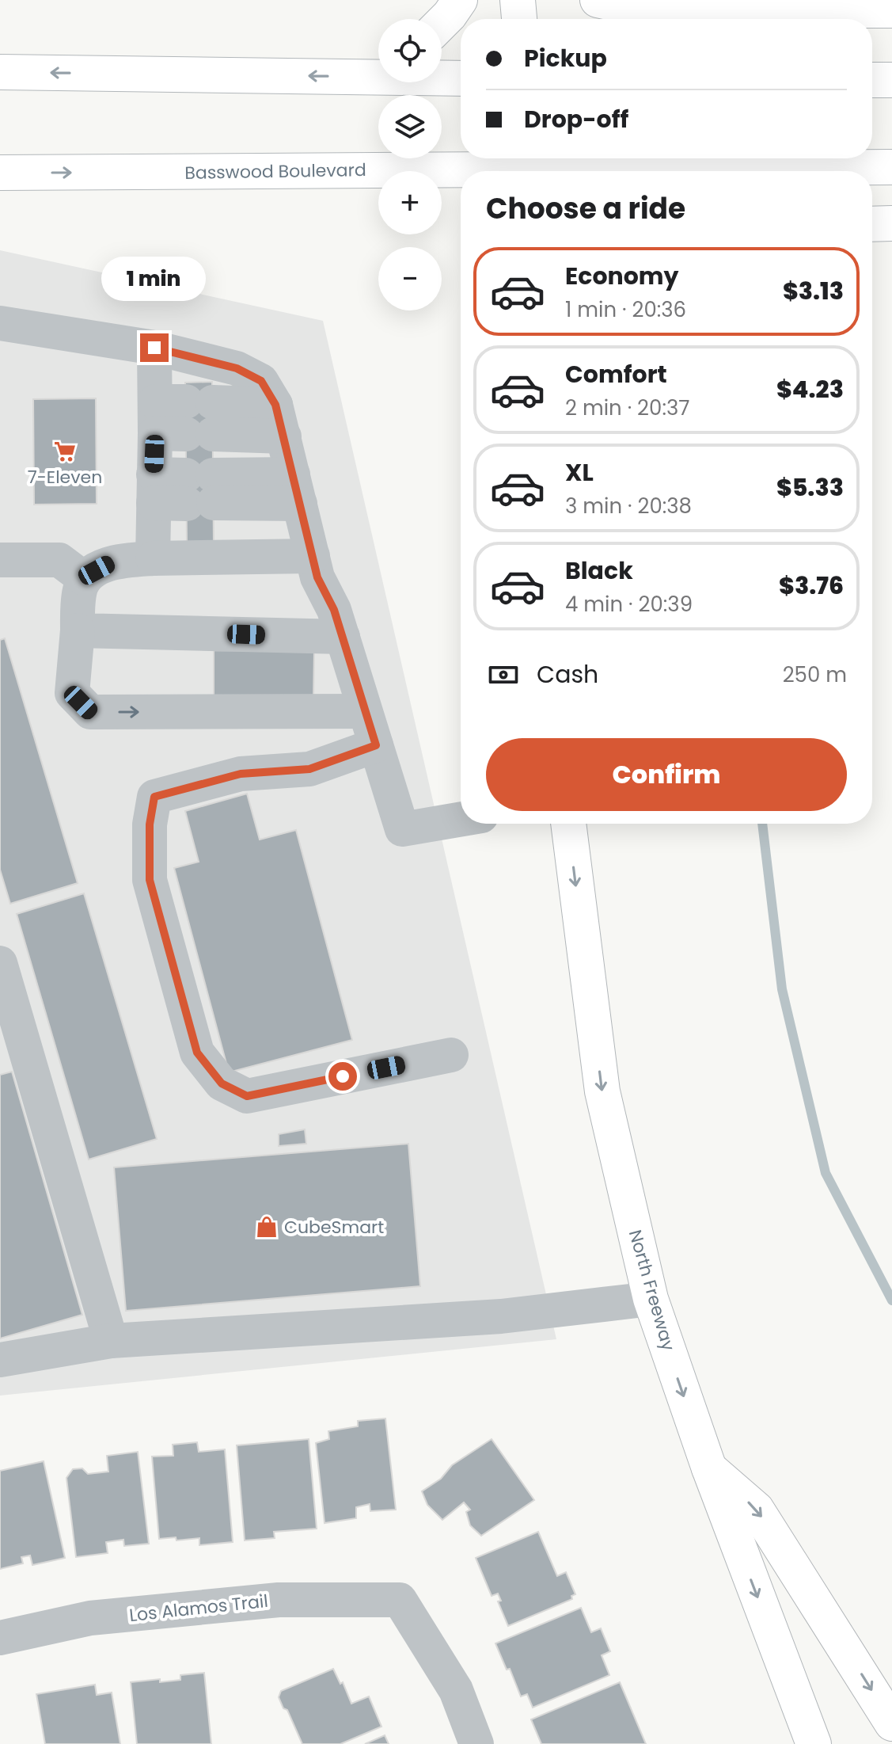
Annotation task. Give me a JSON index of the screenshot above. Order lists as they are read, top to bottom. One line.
{"streets":{"main road":["Basswood Boulevard","North Freeway"],"street":["Los Alamos Trail"]},"places":{"supermarket":["7-Eleven"],"shop":["CubeSmart"]},"page":{"map_buttons":["+","−"],"banner":["Pickup","Drop-off"],"heading":"Choose a ride","list":[{"name":"Economy","note":"1 min · 20:36","value":"$3.13"},{"name":"Comfort","note":"2 min · 20:37","value":"$4.23"},{"name":"XL","note":"3 min · 20:38","value":"$5.33"},{"name":"Black","note":"4 min · 20:39","value":"$3.76"}],"bubble":"1 min","pay":["Cash","250 m"],"buttons":"Confirm"}}
